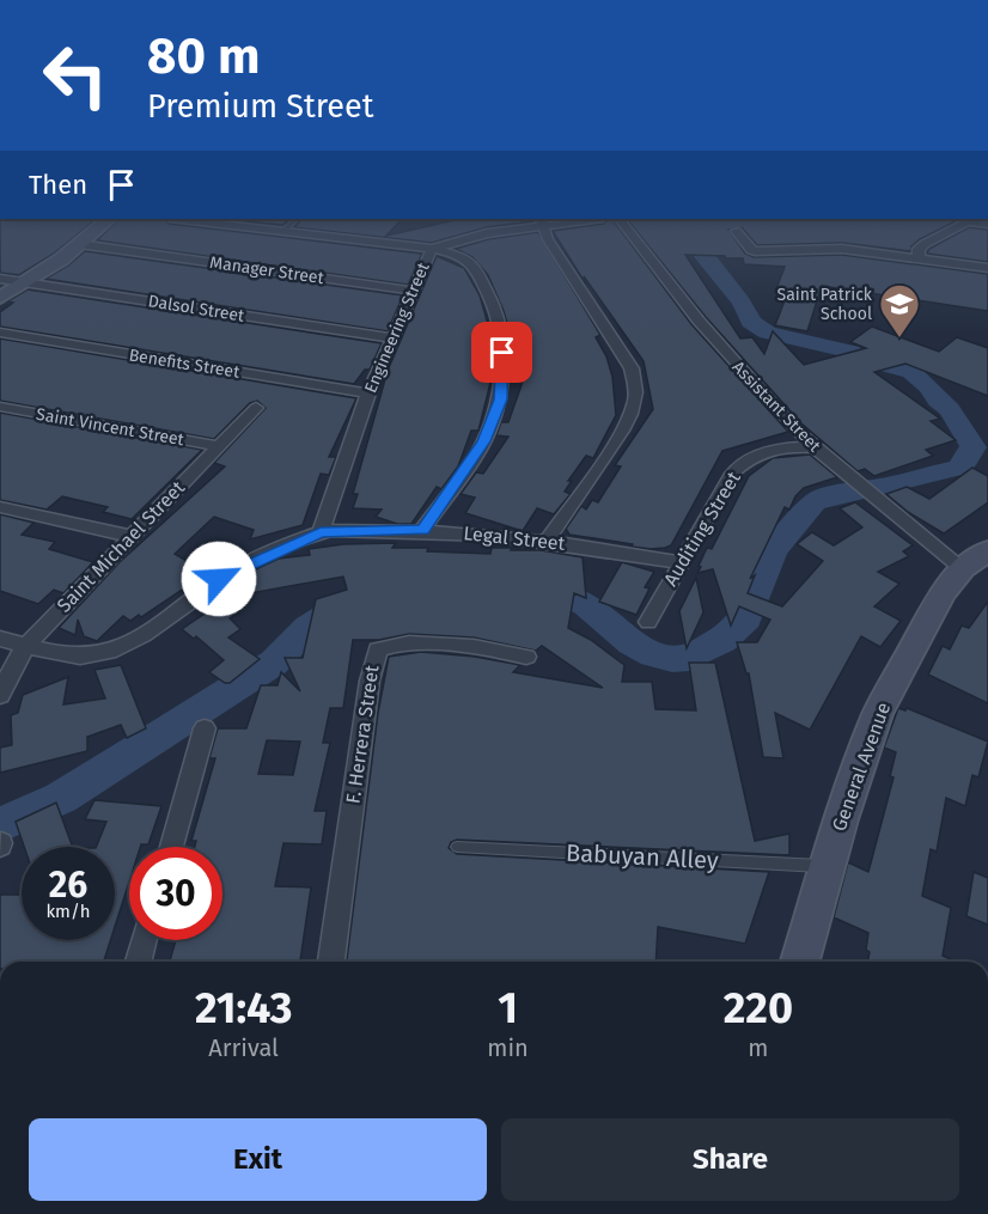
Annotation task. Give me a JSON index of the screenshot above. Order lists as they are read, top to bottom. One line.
{"streets":{"street":["Manager Street","Dalsol Street","Engineering Street","Benefits Street","Assistant Street","Saint Vincent Street","Auditing Street","Legal Street","Saint Michael Street","F. Herrera Street","General Avenue"],"lane":["Babuyan Alley"]},"crossings":[["Manager Street","Engineering Street"],["Dalsol Street","Engineering Street"],["Engineering Street","Benefits Street"],["Engineering Street","Legal Street"],["Assistant Street","Auditing Street"],["Assistant Street","General Avenue"],["Saint Vincent Street","Saint Michael Street"],["Auditing Street","Legal Street"],["Legal Street","Saint Michael Street"],["General Avenue","Babuyan Alley"]],"places":{"school or university":["Saint Patrick School"]},"page":{"turn":["80 m","Premium Street"],"then":"Then","speed":"26 km/h","limit":"30","eta":["21:43","Arrival","1","min","220","m"],"buttons":["Exit","Share"]}}
